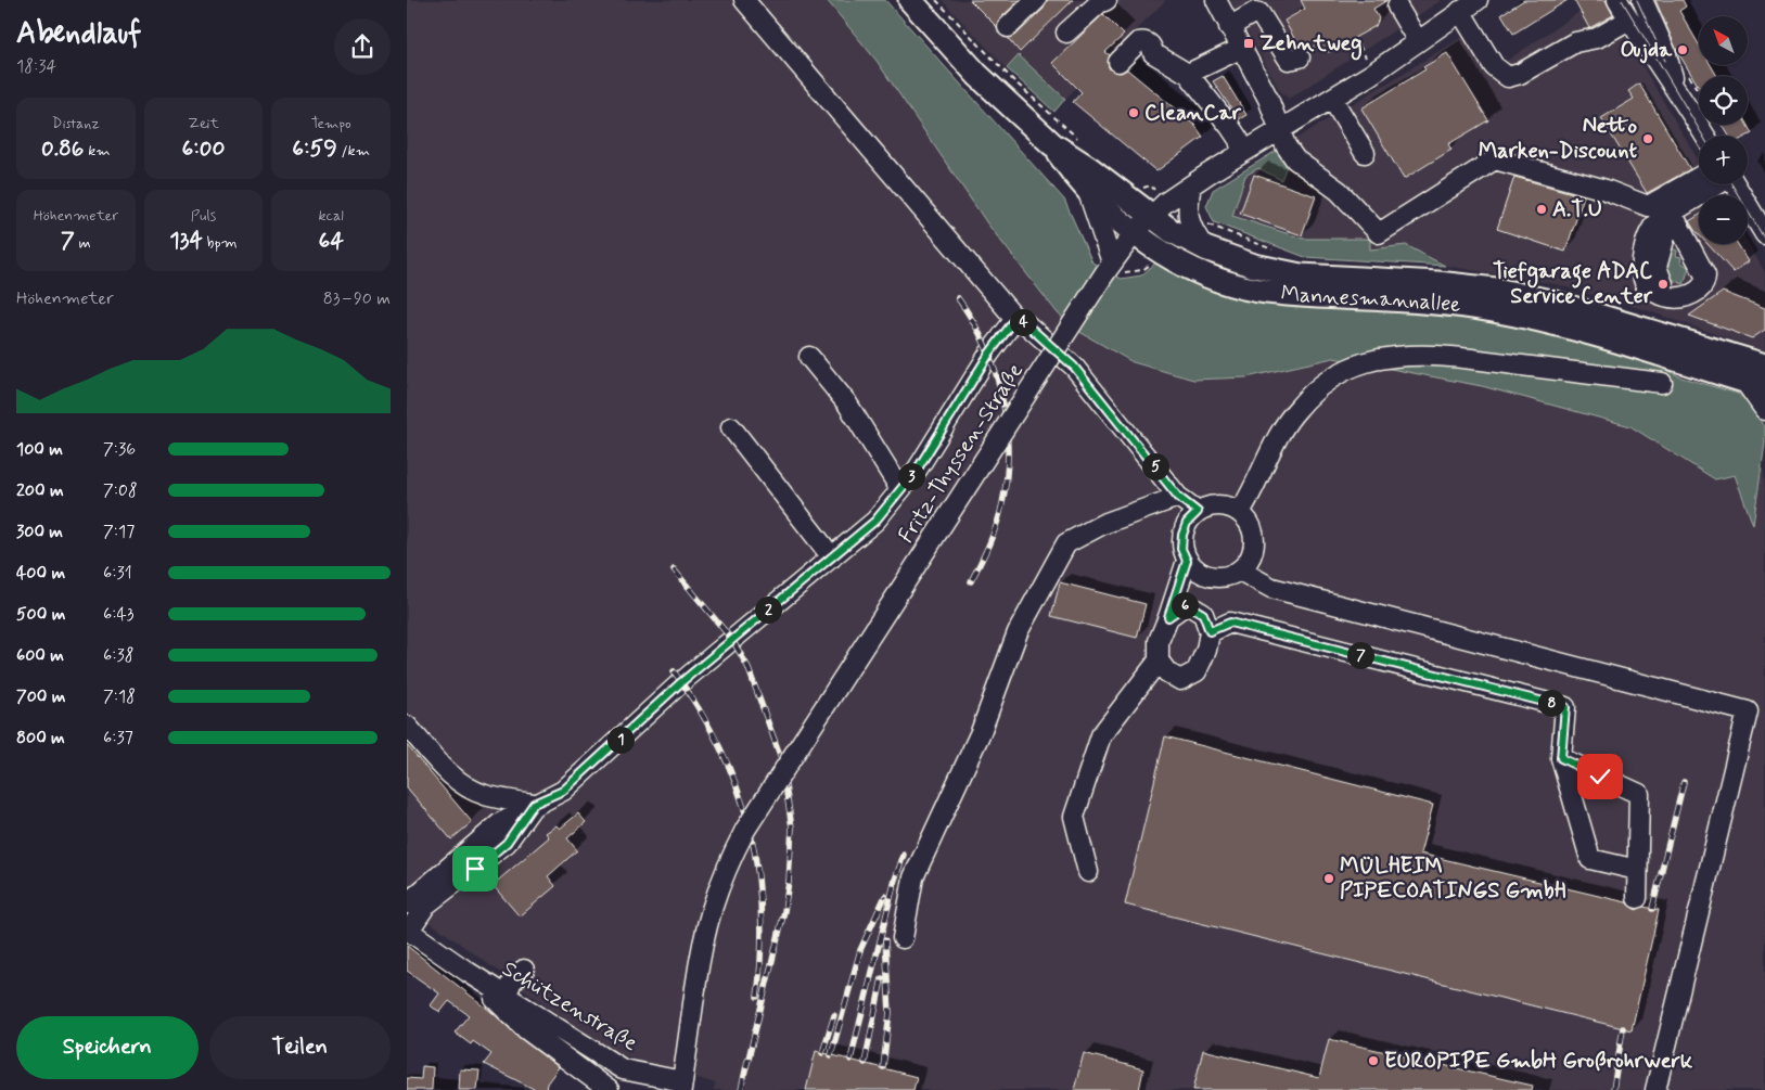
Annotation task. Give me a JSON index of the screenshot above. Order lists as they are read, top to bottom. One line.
{"streets":{"main road":["Mannesmannallee"],"street":["Fritz-Thyssen-Straße","Schützenstraße"]},"crossings":[["Mannesmannallee","Fritz-Thyssen-Straße"],["Fritz-Thyssen-Straße","Schützenstraße"]],"places":{"transit":["Zehntweg"],"other":["Oujda","CleanCar","Netto Marken-Discount","A.T.U","Tiefgarage ADAC Service Center","MÜLHEIM PIPECOATINGS GmbH","EUROPIPE GmbH Großrohrwerk"]},"north":"top left","page":{"heading":["Abendlauf","18:34"],"map_buttons":["+","−"],"stats":[["Distanz","0.86 km"],["Zeit","6:00"],["Tempo","6:59 /km"],["Höhenmeter","7 m"],["Puls","134 bpm"],["kcal","64"]],"chart":["Höhenmeter","83–90 m"],"pins":["4","5","3","6","2","7","8","1"],"list":[{"name":"100 m","note":"7:36"},{"name":"200 m","note":"7:08"},{"name":"300 m","note":"7:17"},{"name":"400 m","note":"6:31"},{"name":"500 m","note":"6:43"},{"name":"600 m","note":"6:38"},{"name":"700 m","note":"7:18"},{"name":"800 m","note":"6:37"}],"buttons":["Speichern","Teilen"]}}
